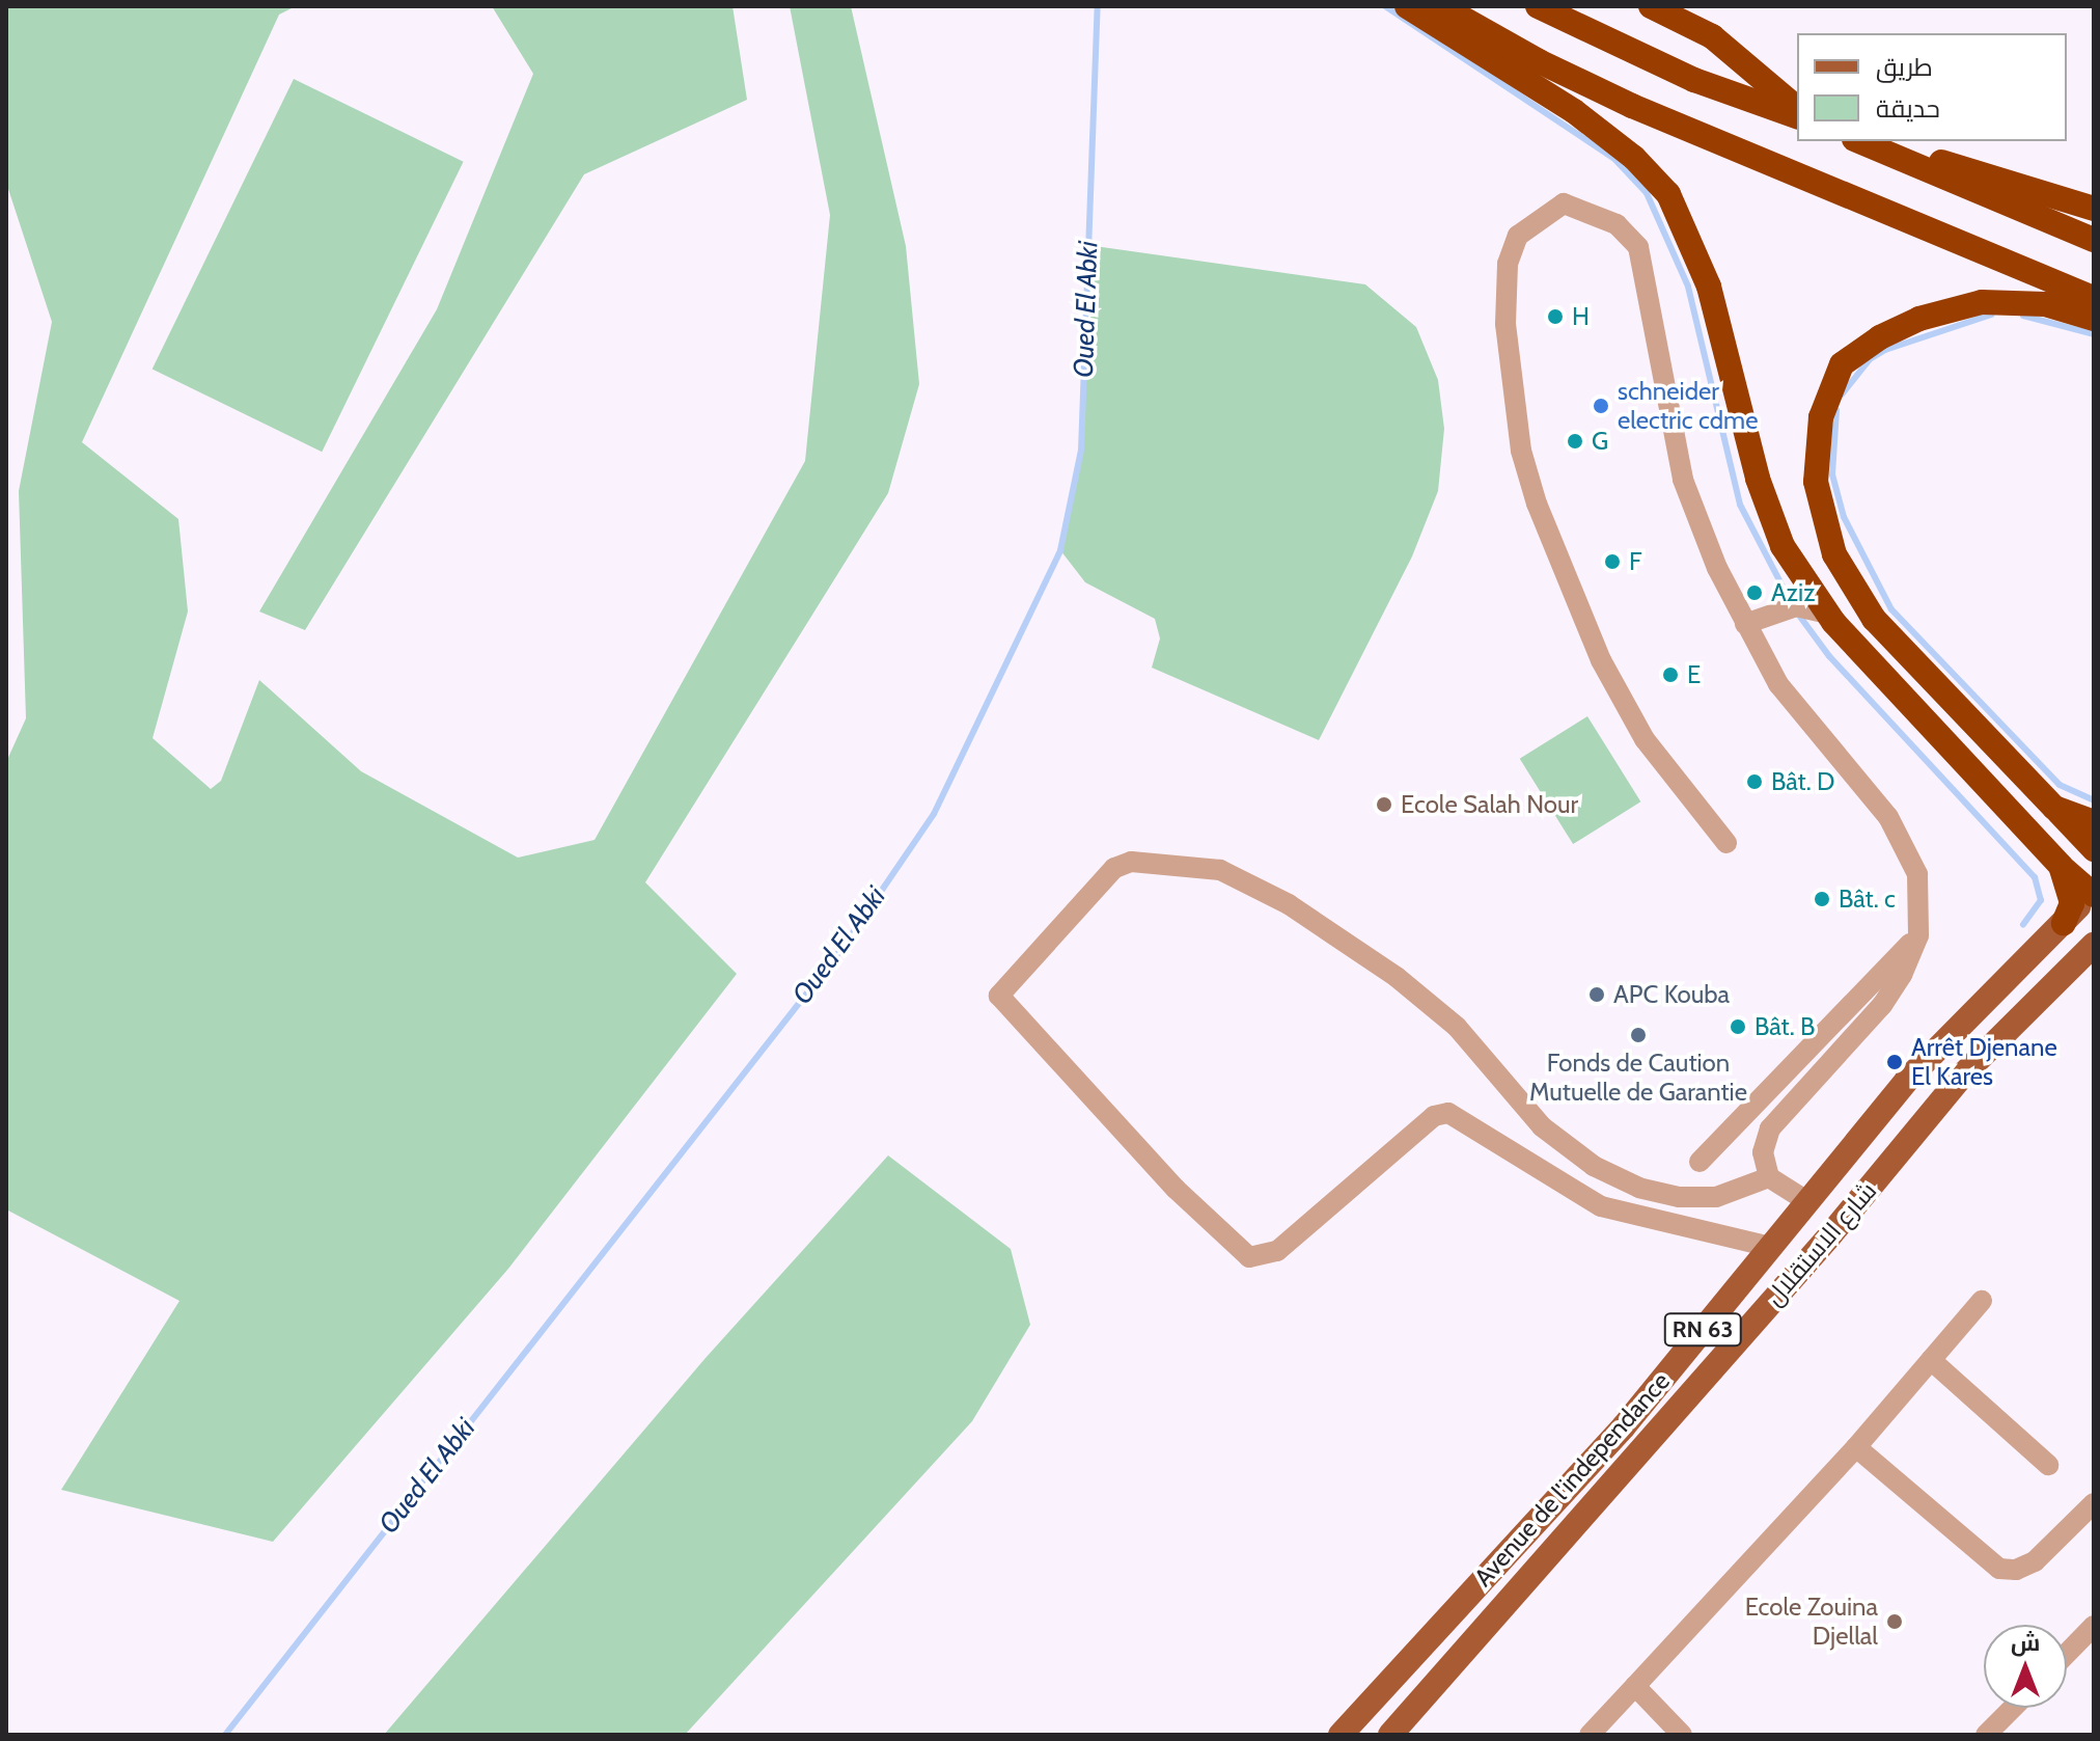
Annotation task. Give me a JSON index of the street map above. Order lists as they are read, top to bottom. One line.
{"streets":{"main road":["شارع الاستقلال","RN 63","Avenue de l'independance"]},"crossings":[["RN 63","Avenue de l'independance"]],"water":["Oued El Abki"],"places":["H","schneider electric cdme","G","F","Aziz","E","Bât. D","Ecole Salah Nour","Bât. c","APC Kouba","Bât. B","Fonds de Caution Mutuelle de Garantie","Arrêt Djenane El Kares","Ecole Zouina Djellal"],"legend":["طريق","حديقة"],"north":"top"}
